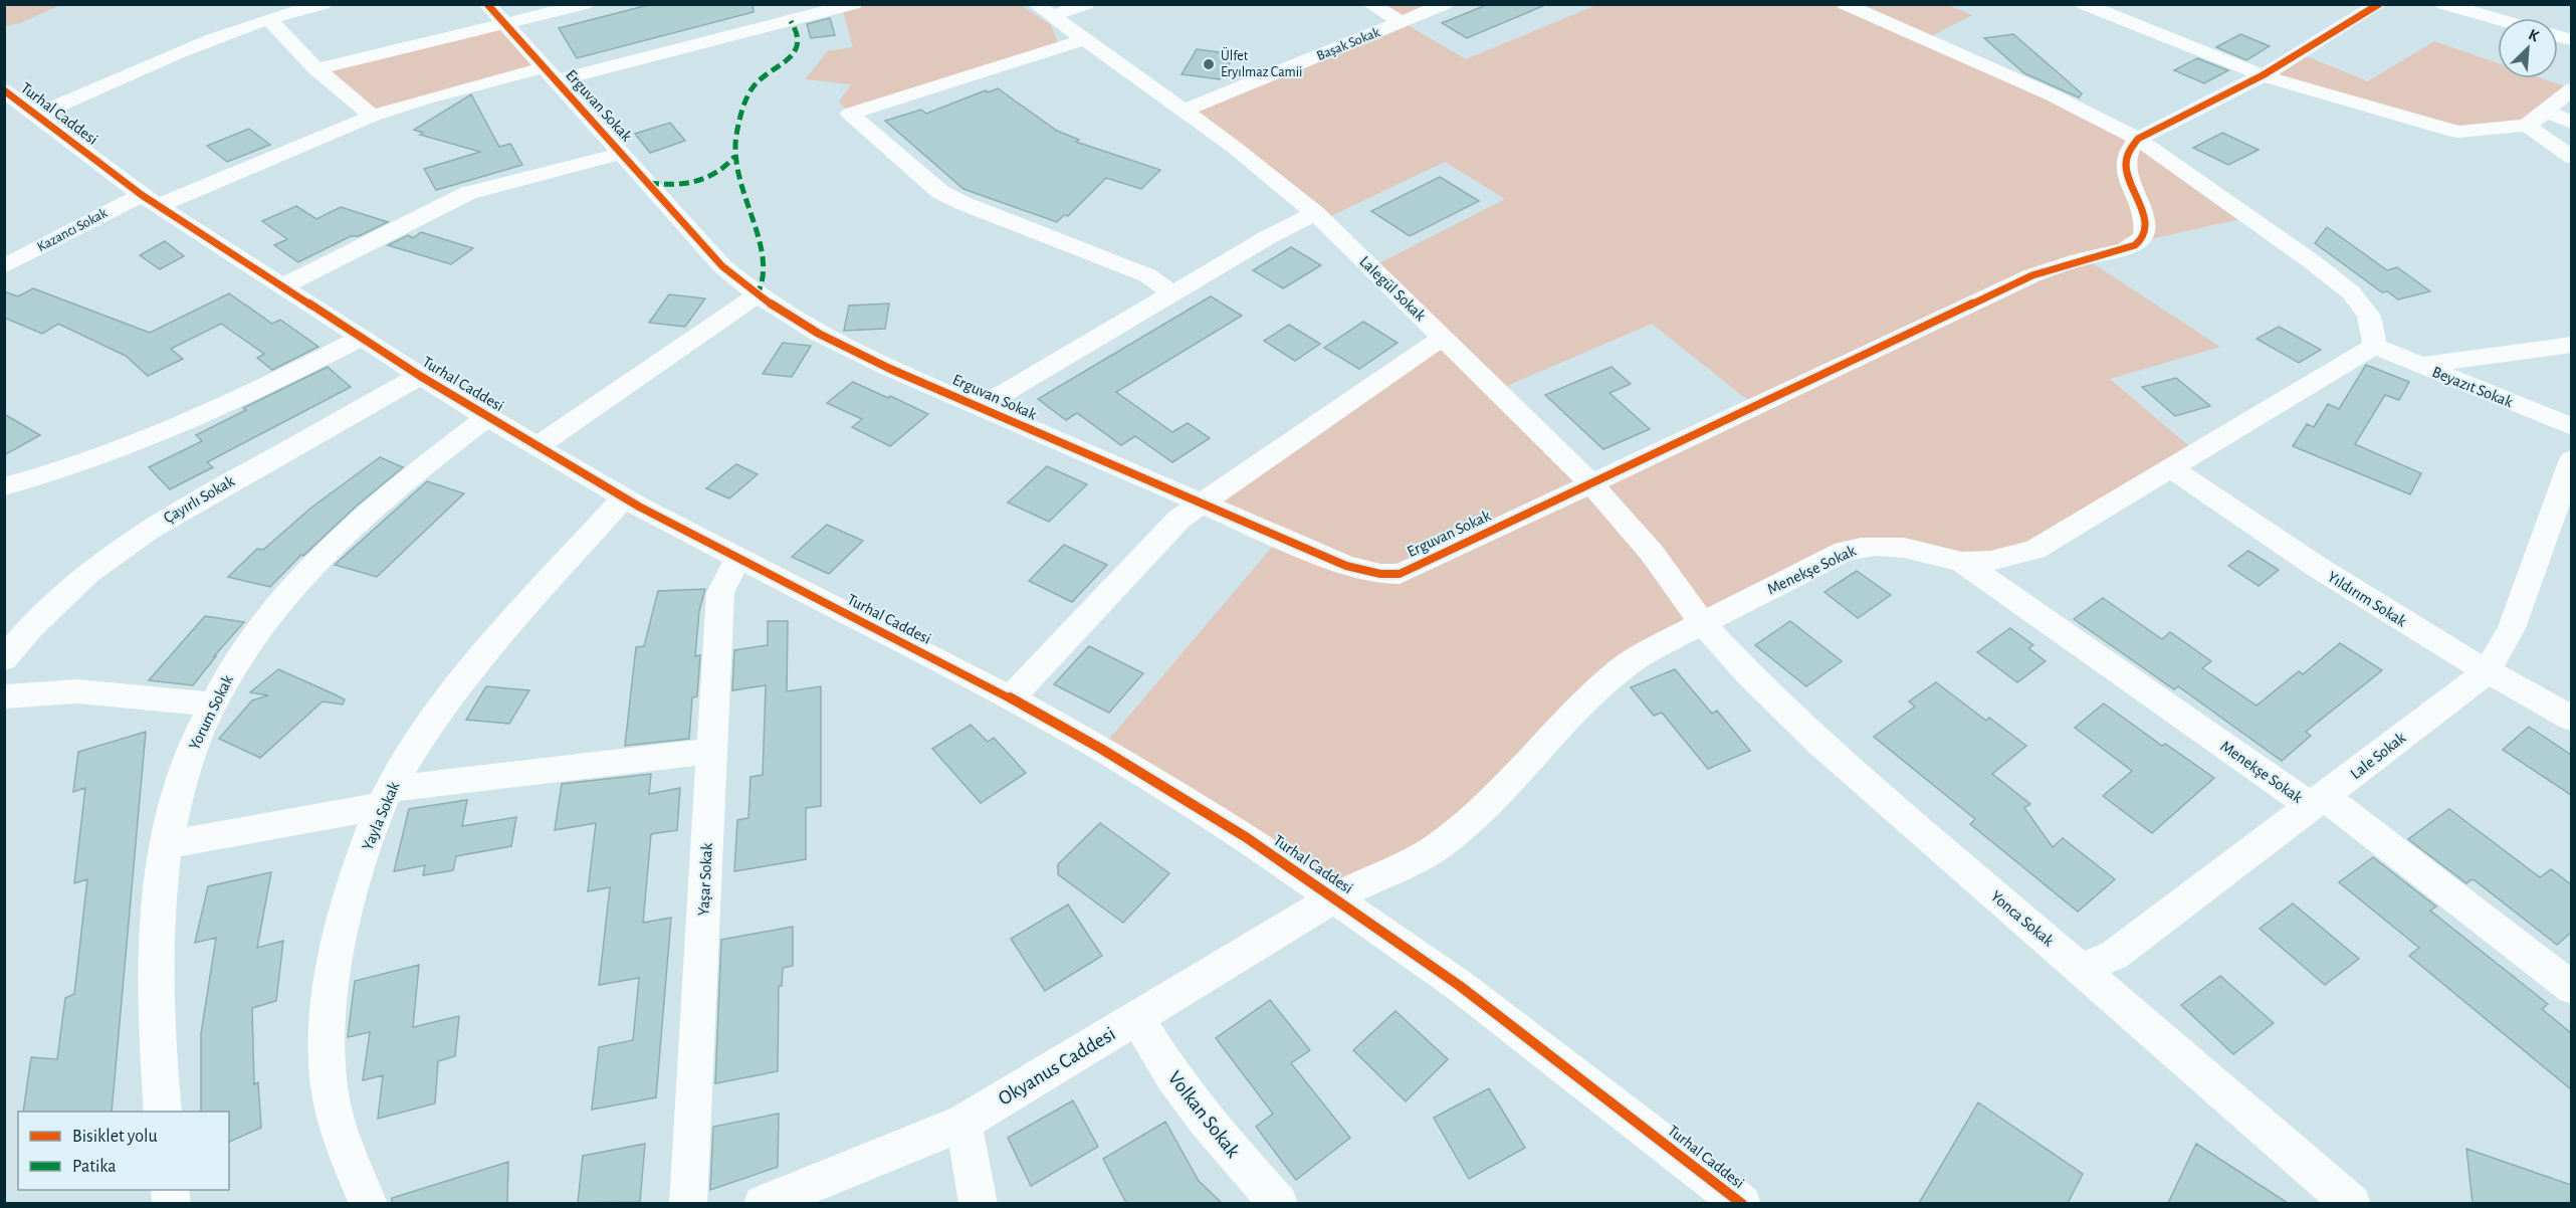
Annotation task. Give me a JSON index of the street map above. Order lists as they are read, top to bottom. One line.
{"streets":{"street":["Başak Sokak","Erguvan Sokak","Turhal Caddesi","Kazancı Sokak","Lalegül Sokak","Beyazıt Sokak","Çayırlı Sokak","Menekşe Sokak","Yıldırım Sokak","Yorum Sokak","Lale Sokak","Yayla Sokak","Yaşar Sokak","Yonca Sokak","Okyanus Caddesi","Volkan Sokak"]},"crossings":[["Başak Sokak","Lalegül Sokak"],["Erguvan Sokak","Kazancı Sokak"],["Erguvan Sokak","Lalegül Sokak"],["Turhal Caddesi","Kazancı Sokak"],["Turhal Caddesi","Çayırlı Sokak"],["Turhal Caddesi","Menekşe Sokak"],["Turhal Caddesi","Yorum Sokak"],["Turhal Caddesi","Yayla Sokak"],["Turhal Caddesi","Yaşar Sokak"],["Turhal Caddesi","Okyanus Caddesi"],["Lalegül Sokak","Menekşe Sokak"],["Lalegül Sokak","Yonca Sokak"],["Menekşe Sokak","Lale Sokak"],["Menekşe Sokak","Yonca Sokak"],["Menekşe Sokak","Okyanus Caddesi"],["Yıldırım Sokak","Lale Sokak"],["Lale Sokak","Yonca Sokak"],["Okyanus Caddesi","Volkan Sokak"]],"places":["Ülfet Eryılmaz Camii"],"legend":["Bisiklet yolu","Patika"],"north":"top right"}
